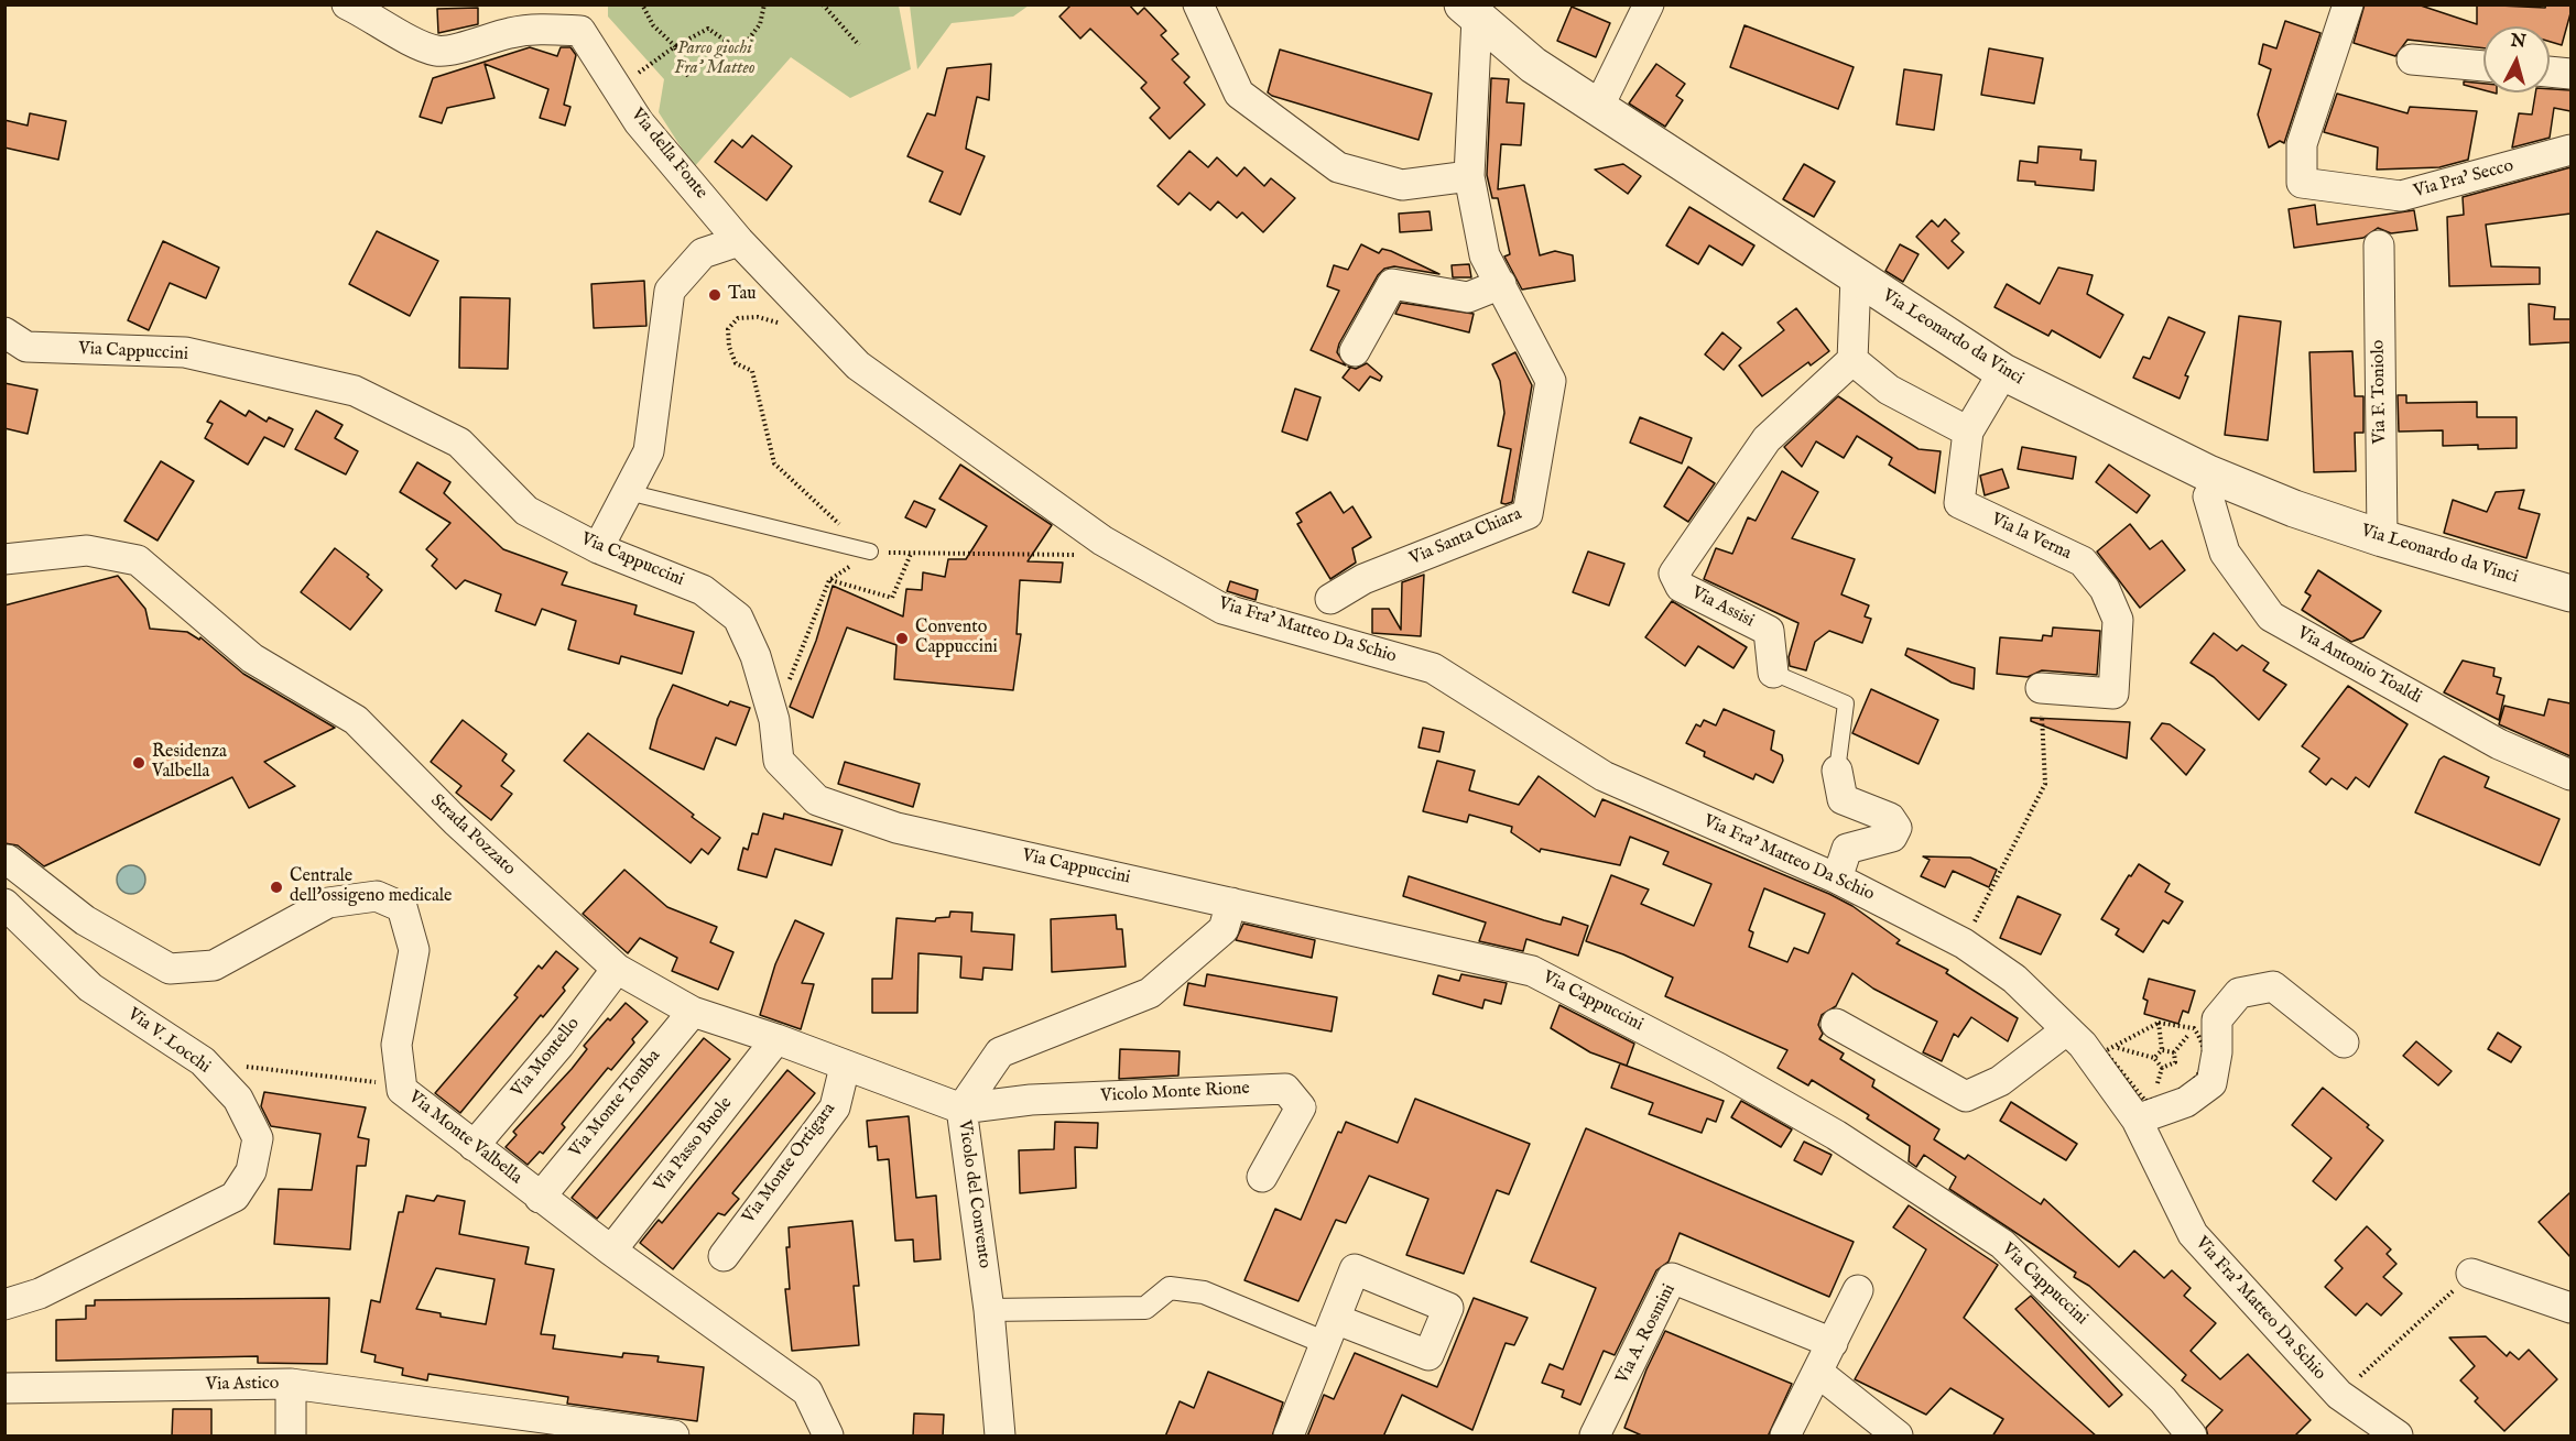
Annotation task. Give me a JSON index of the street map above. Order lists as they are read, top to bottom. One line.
{"streets":{"street":["Via della Fonte","Via Pra' Secco","Via Leonardo da Vinci","Via Cappuccini","Via F. Toniolo","Via Santa Chiara","Via la Verna","Via Assisi","Via Fra' Matteo Da Schio","Via Antonio Toaldi","Strada Pozzato","Via V. Locchi","Via Montello","Vicolo Monte Rione","Via Monte Tomba","Via Monte Valbella","Via Passo Buole","Via Monte Ortigara","Vicolo del Convento","Via A. Rosmini","Via Astico"]},"crossings":[["Via della Fonte","Via Fra' Matteo Da Schio"],["Via Leonardo da Vinci","Via F. Toniolo"],["Via Leonardo da Vinci","Via Santa Chiara"],["Via Cappuccini","Vicolo del Convento"],["Via Assisi","Via Fra' Matteo Da Schio"],["Strada Pozzato","Via Montello"],["Strada Pozzato","Vicolo Monte Rione"],["Strada Pozzato","Via Monte Tomba"],["Strada Pozzato","Via Passo Buole"],["Strada Pozzato","Via Monte Ortigara"],["Strada Pozzato","Vicolo del Convento"],["Via Montello","Via Monte Valbella"],["Vicolo Monte Rione","Vicolo del Convento"],["Via Monte Tomba","Via Monte Valbella"],["Via Monte Valbella","Via Passo Buole"]],"parks":["Parco giochi Fra' Matteo"],"places":["Tau","Convento Cappuccini","Residenza Valbella","Centrale dell'ossigeno medicale"],"north":"top"}
